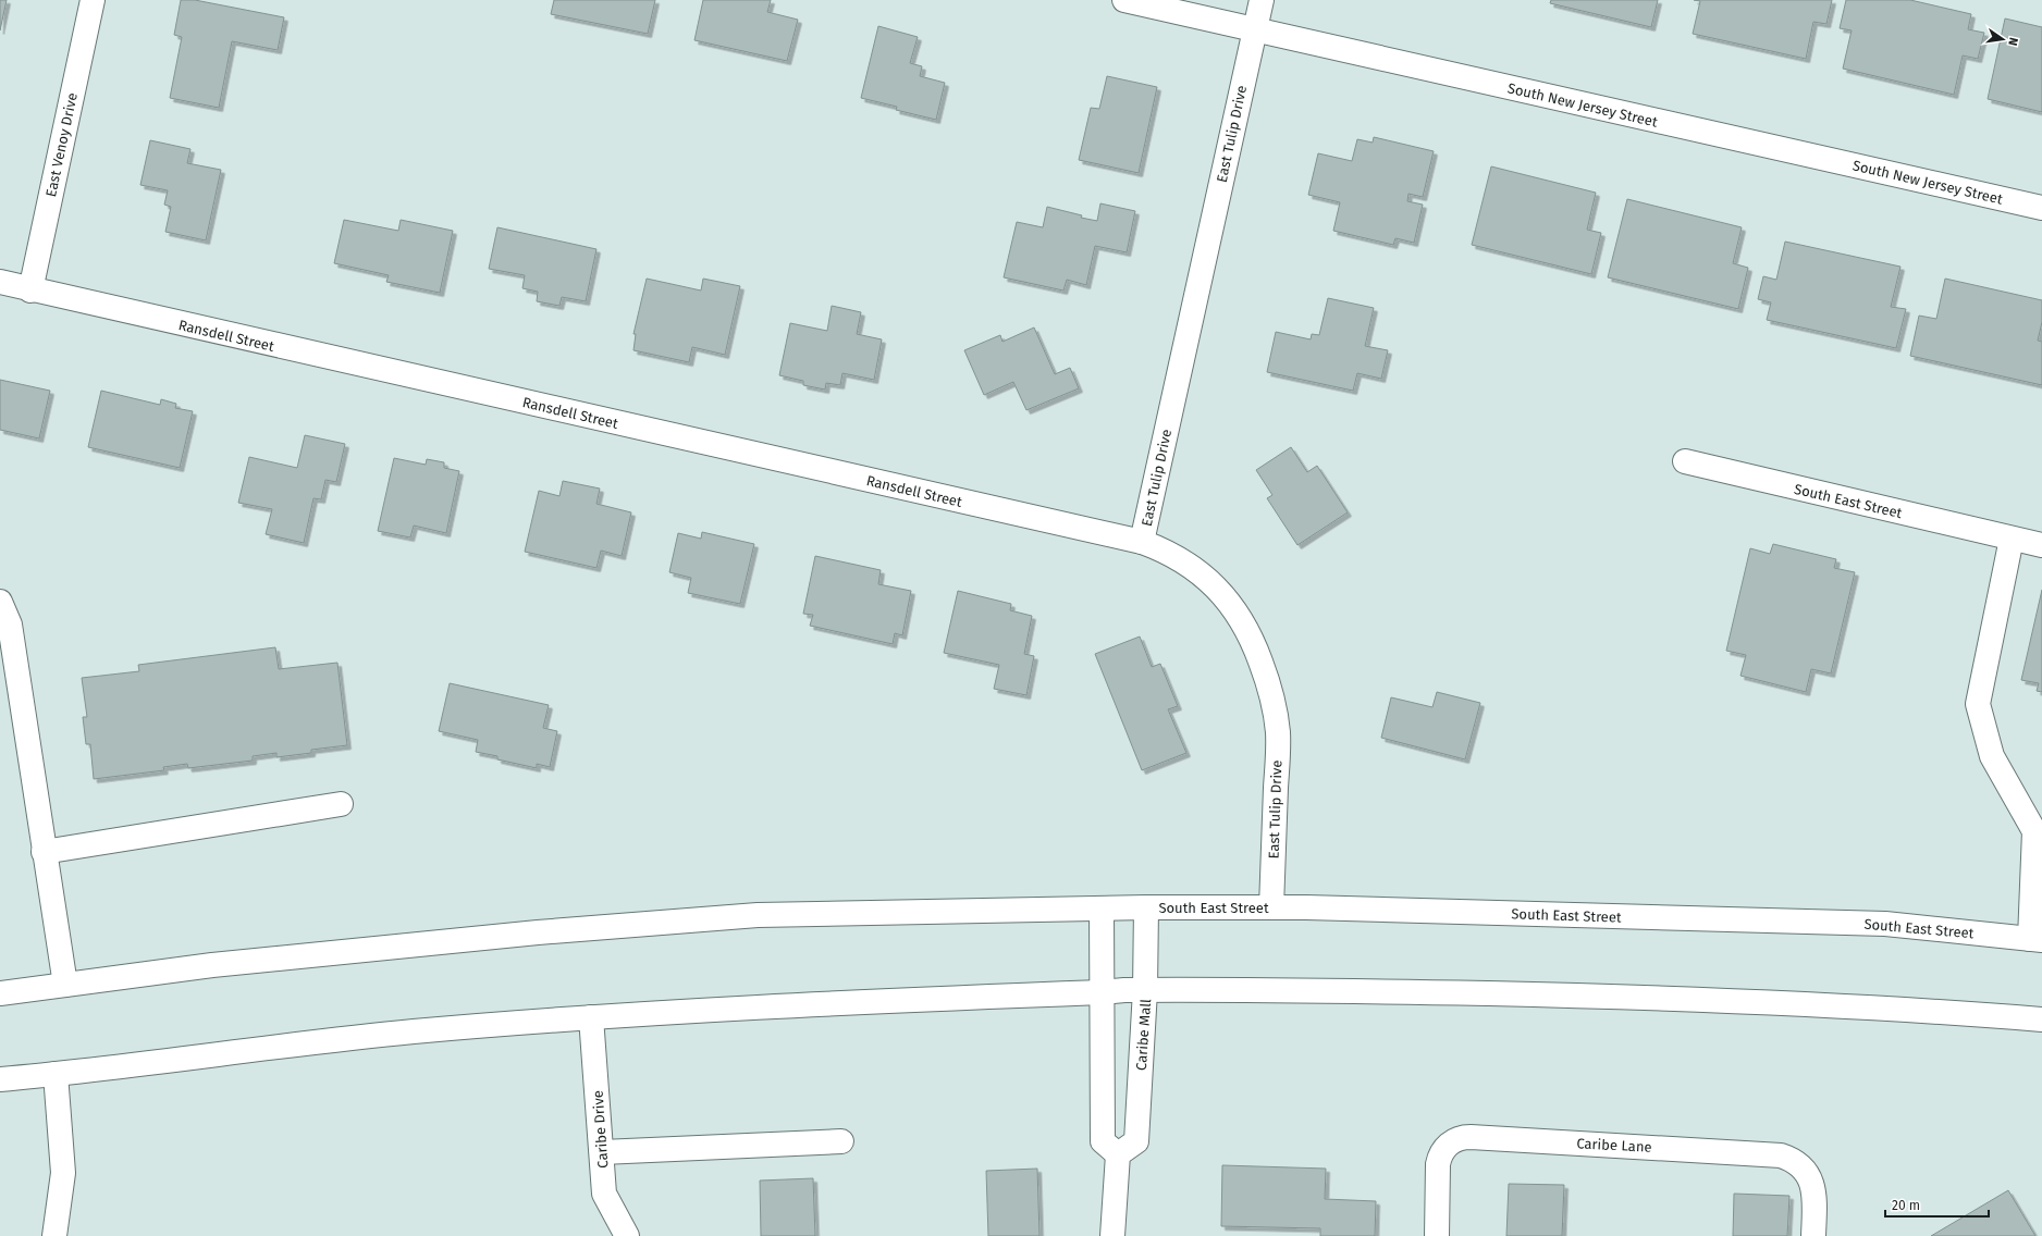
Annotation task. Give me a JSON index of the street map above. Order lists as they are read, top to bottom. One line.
{"streets":{"street":["South New Jersey Street","East Tulip Drive","East Venoy Drive","Ransdell Street","South East Street","Caribe Mall","Caribe Drive","Caribe Lane"]},"crossings":[["South New Jersey Street","East Tulip Drive"],["East Tulip Drive","Ransdell Street"],["East Tulip Drive","South East Street"],["East Venoy Drive","Ransdell Street"],["South East Street","Caribe Mall"]],"scale_bar":"20 m","north":"right"}
